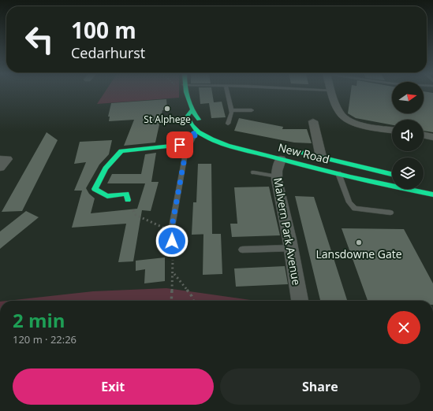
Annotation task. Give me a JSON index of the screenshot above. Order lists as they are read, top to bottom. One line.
{"streets":{"street":["New Road","Malvern Park Avenue"]},"crossings":[["New Road","Malvern Park Avenue"]],"places":["St Alphege","Lansdowne Gate"],"north":"right","page":{"turn":["100 m","Cedarhurst"],"heading":["2 min","120 m · 22:26"],"buttons":["Exit","Share"]}}
